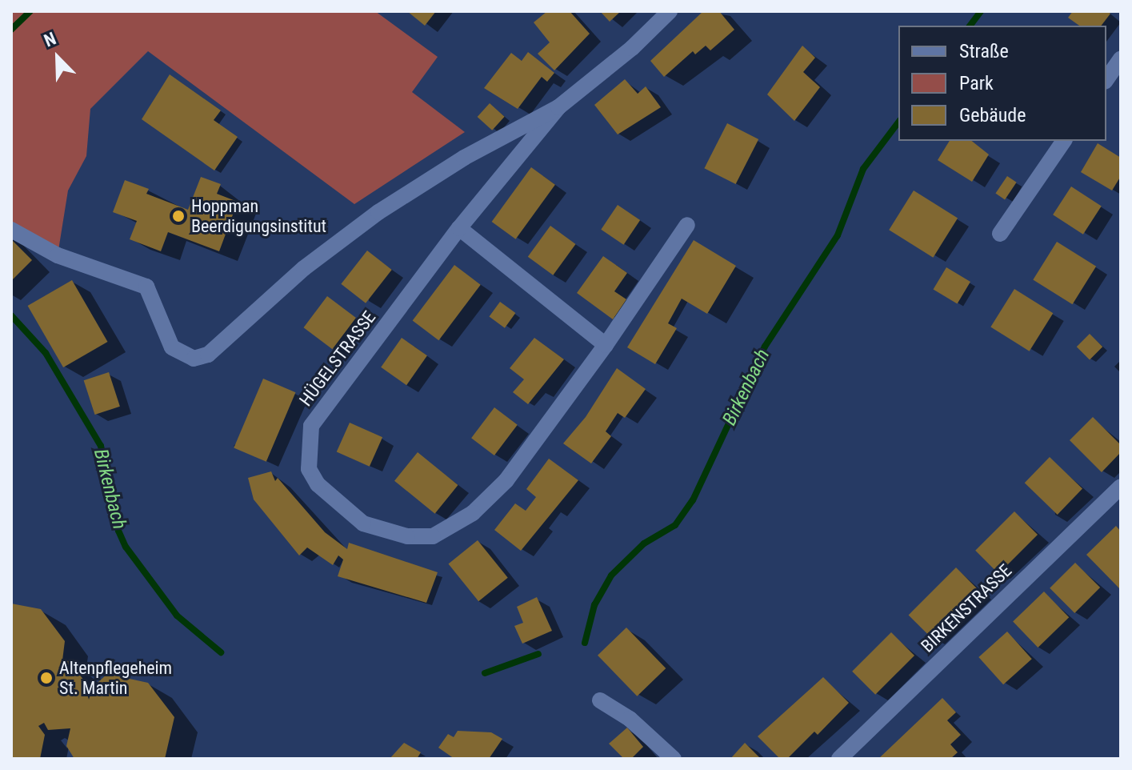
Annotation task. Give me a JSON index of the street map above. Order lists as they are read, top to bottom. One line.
{"streets":{"street":["HÜGELSTRASSE","BIRKENSTRASSE"]},"water":["Birkenbach"],"places":["Hoppman Beerdigungsinstitut","Altenpflegeheim St. Martin"],"legend":["Straße","Park","Gebäude"],"north":"top left"}
